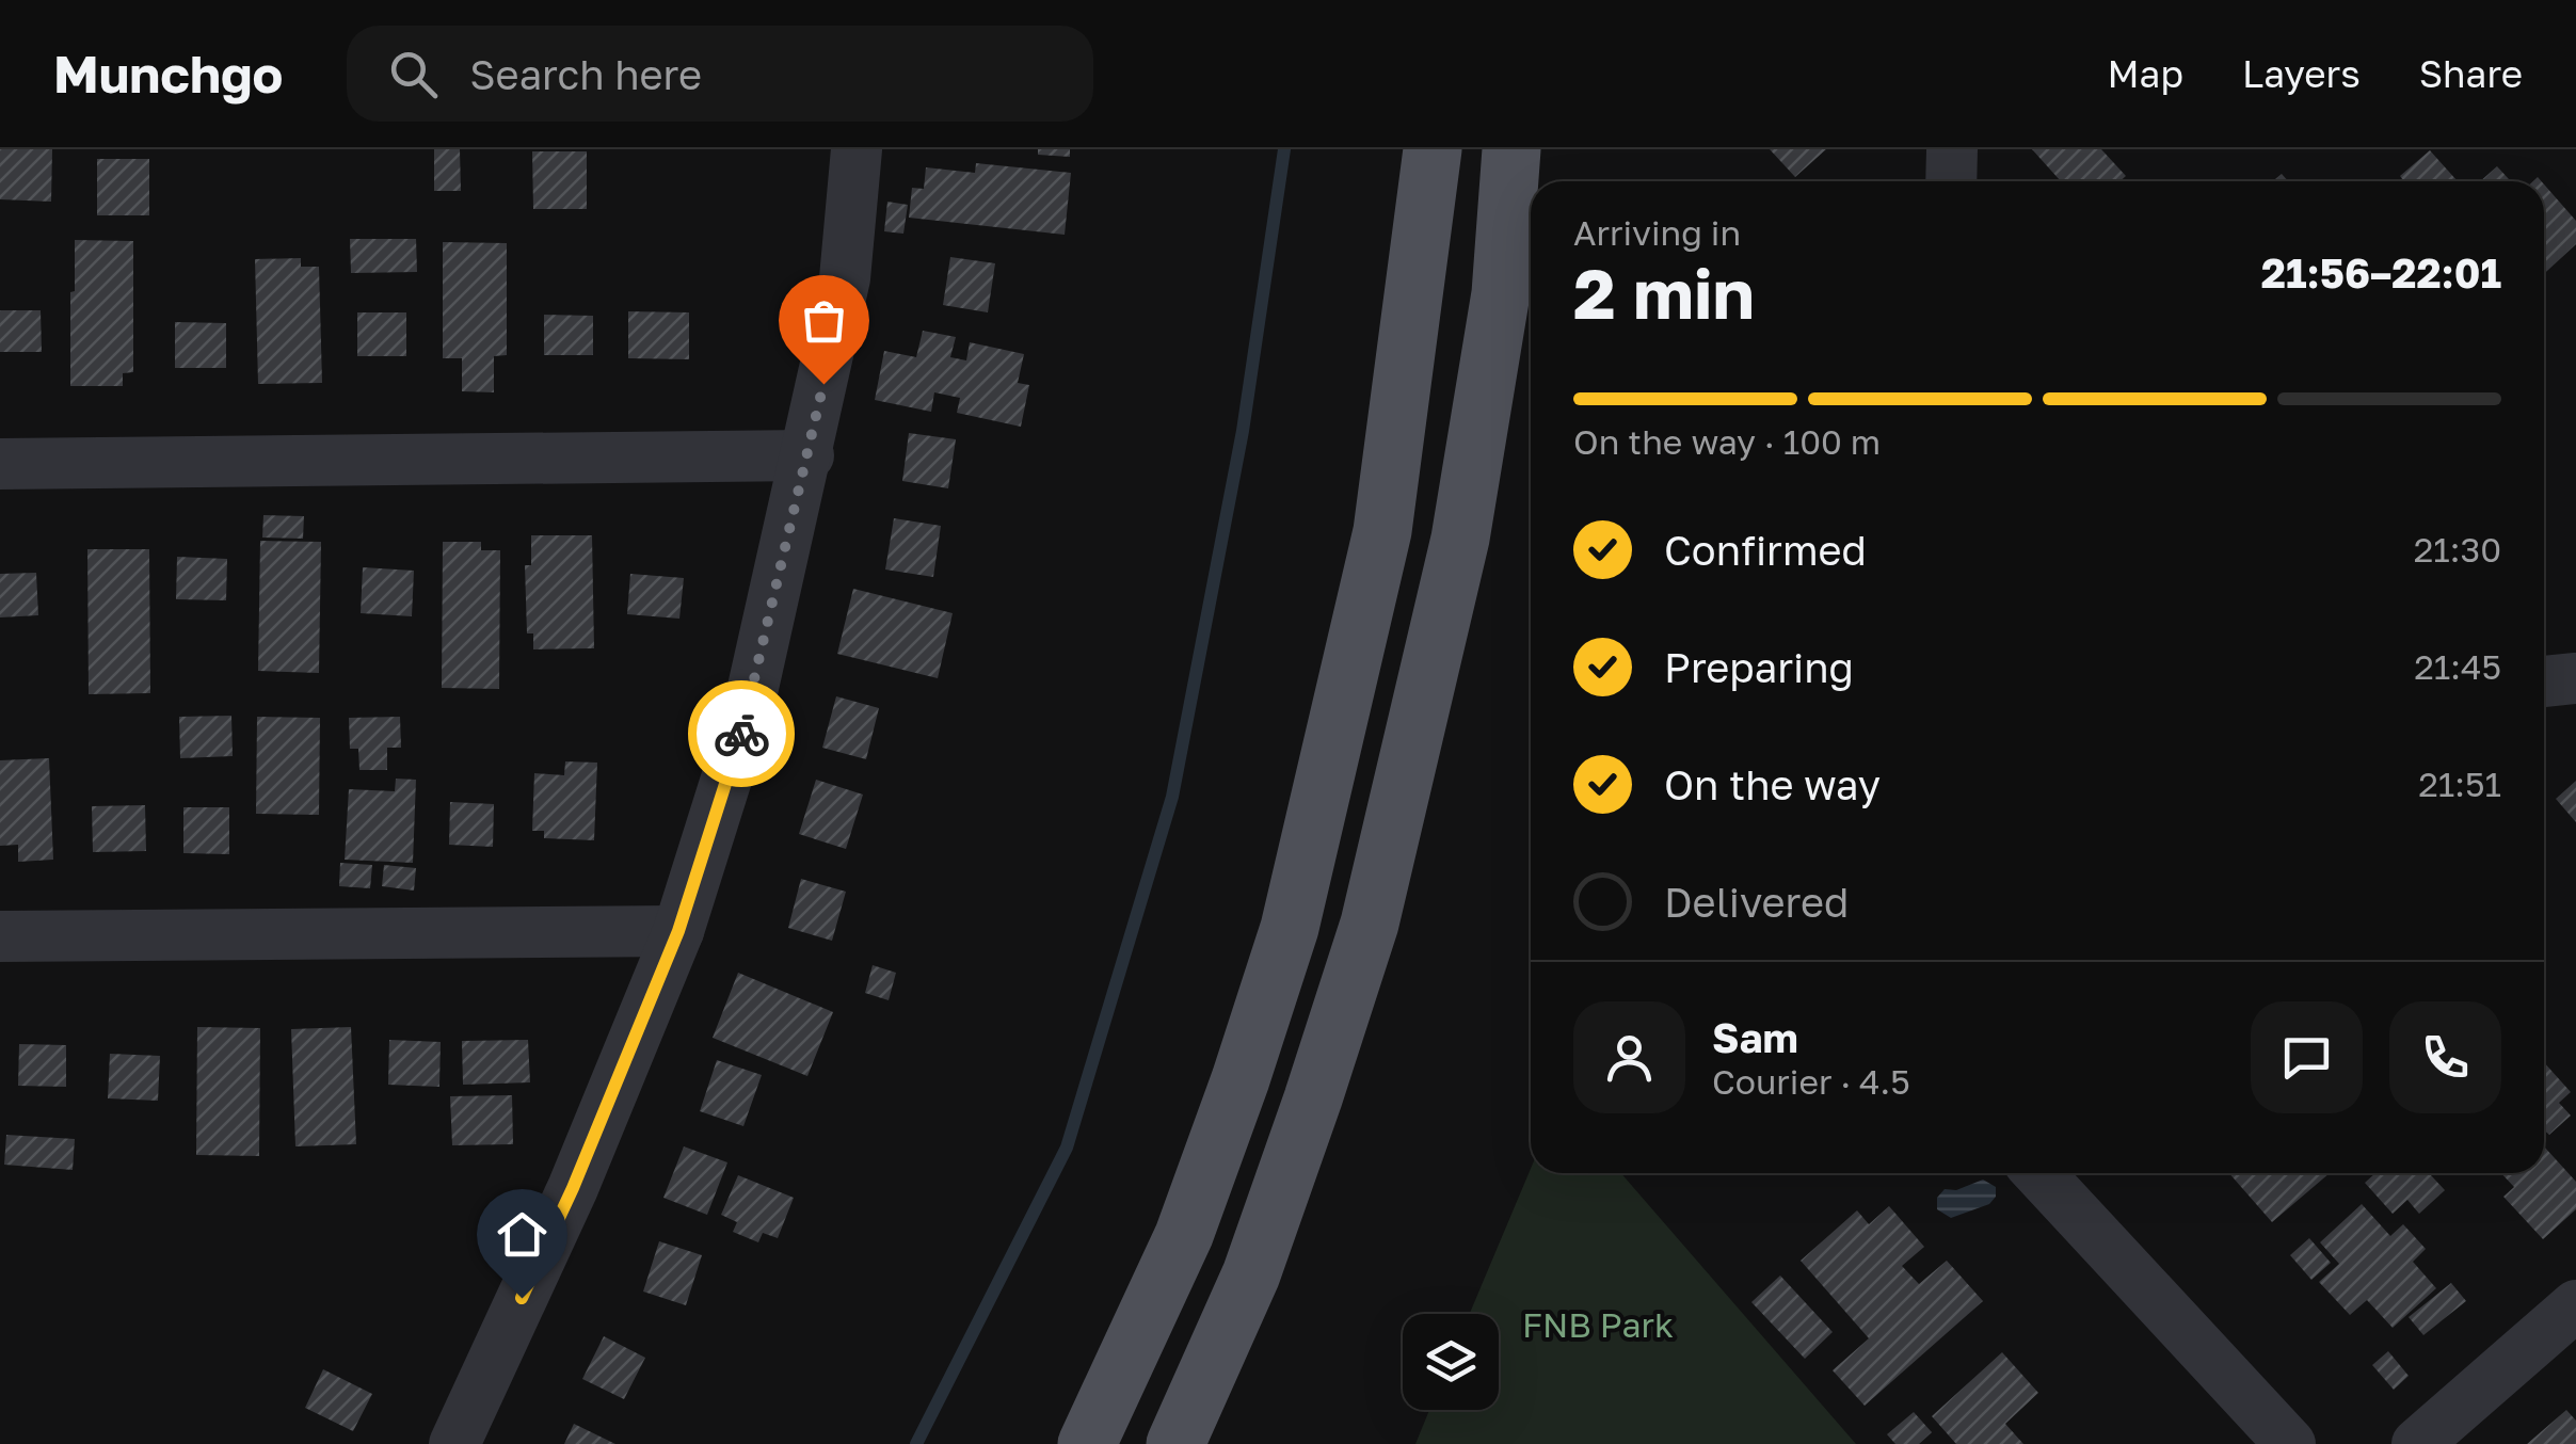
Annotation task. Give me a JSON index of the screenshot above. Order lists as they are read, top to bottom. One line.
{"parks":["FNB Park"],"page":{"header":"Munchgo","search":"Search here","nav":["Map","Layers","Share"],"heading":["2 min","Arriving in","21:56–22:01"],"panel":["Sam","Courier · 4.5"],"bar":"On the way · 100 m","list":[["Confirmed","21:30"],["Preparing","21:45"],["On the way","21:51"],"Delivered"]}}
